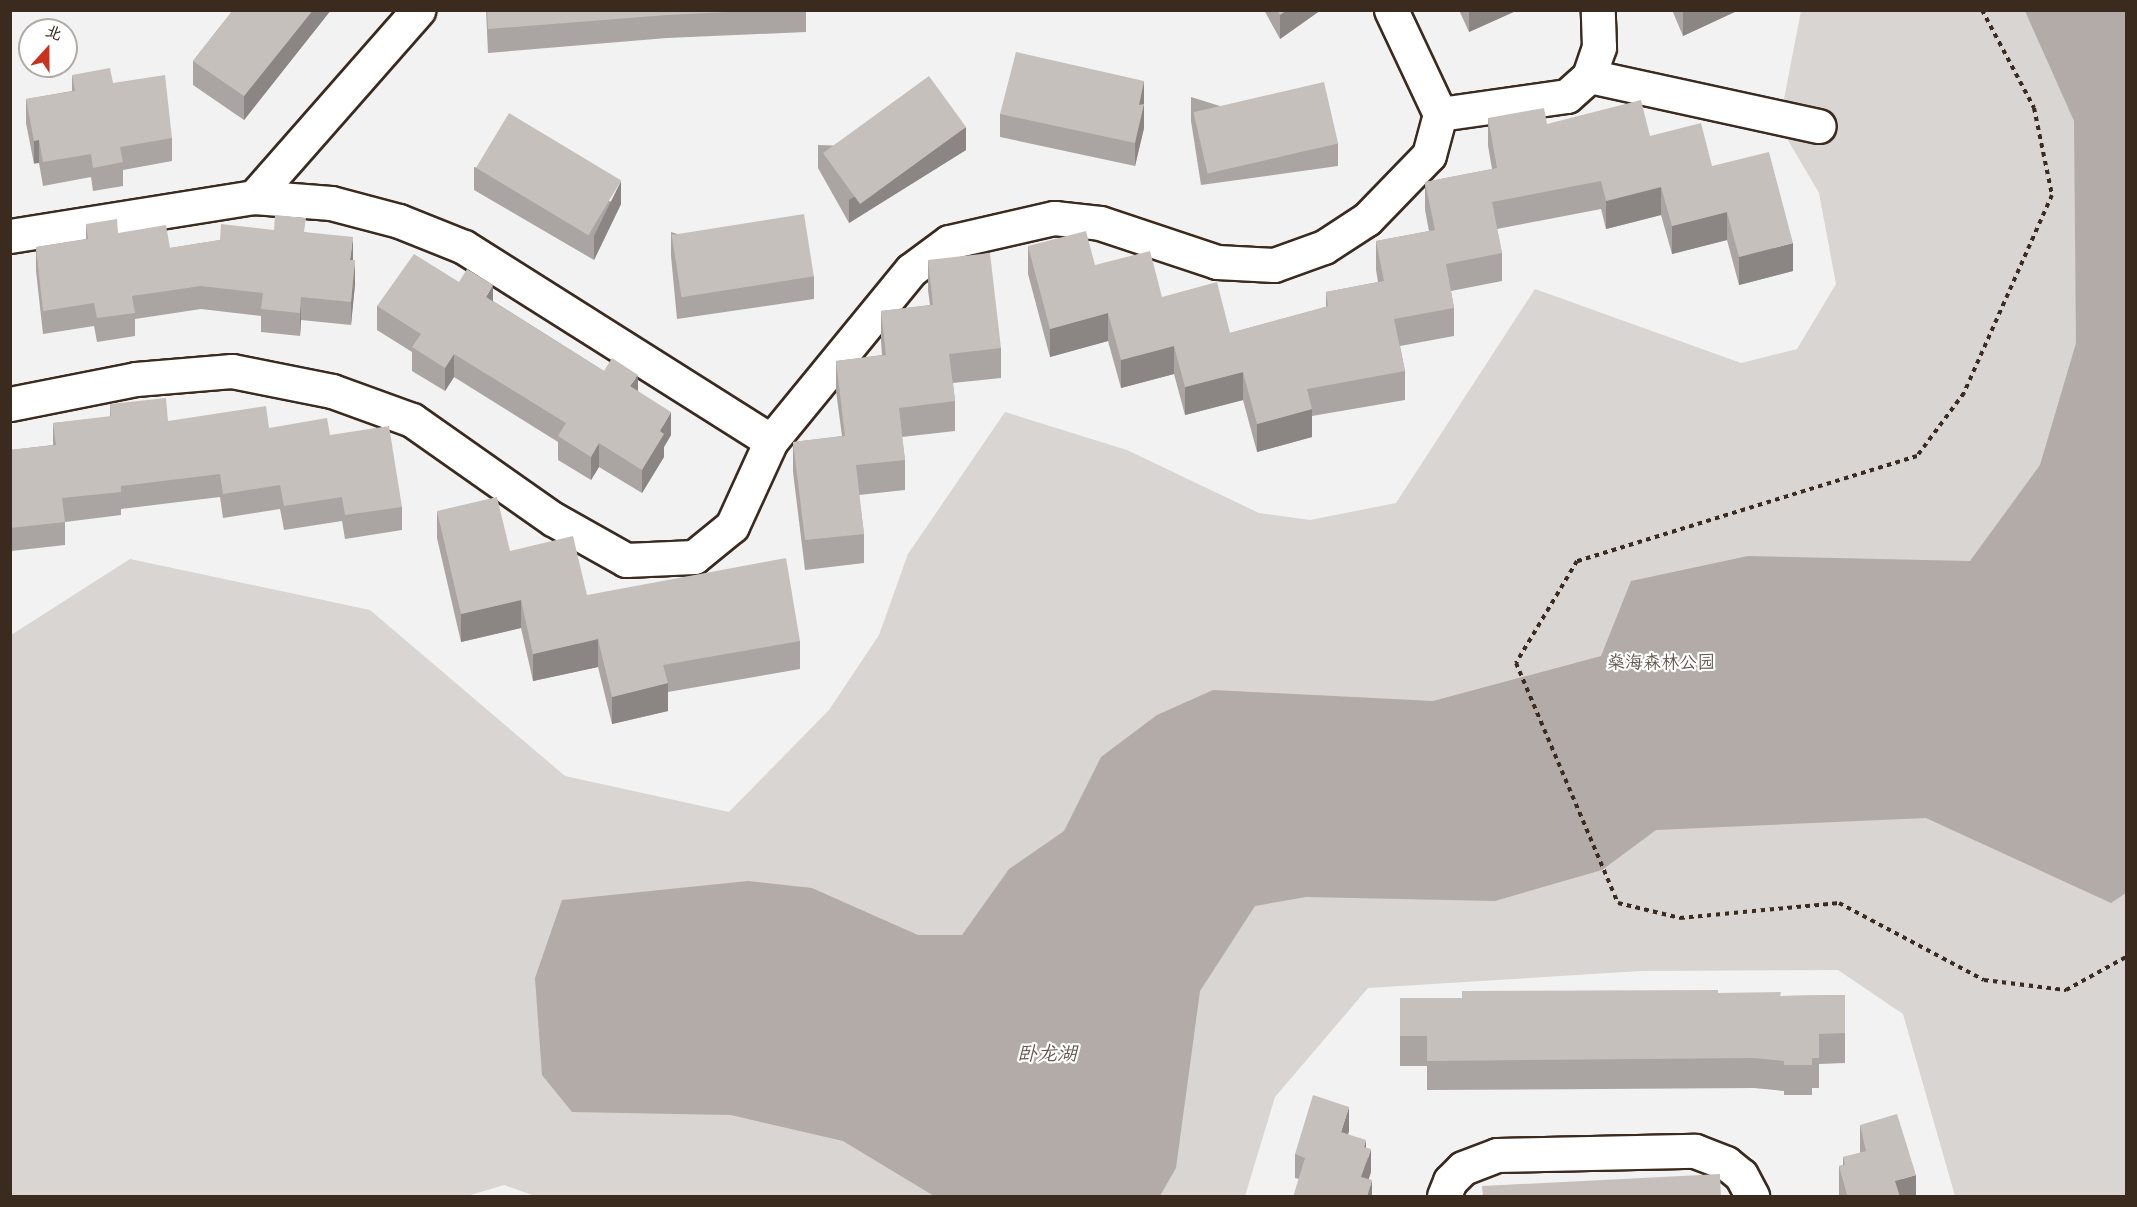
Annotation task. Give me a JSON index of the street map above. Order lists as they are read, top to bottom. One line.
{"water":["卧龙湖"],"parks":["燊海森林公园"],"north":"top"}
